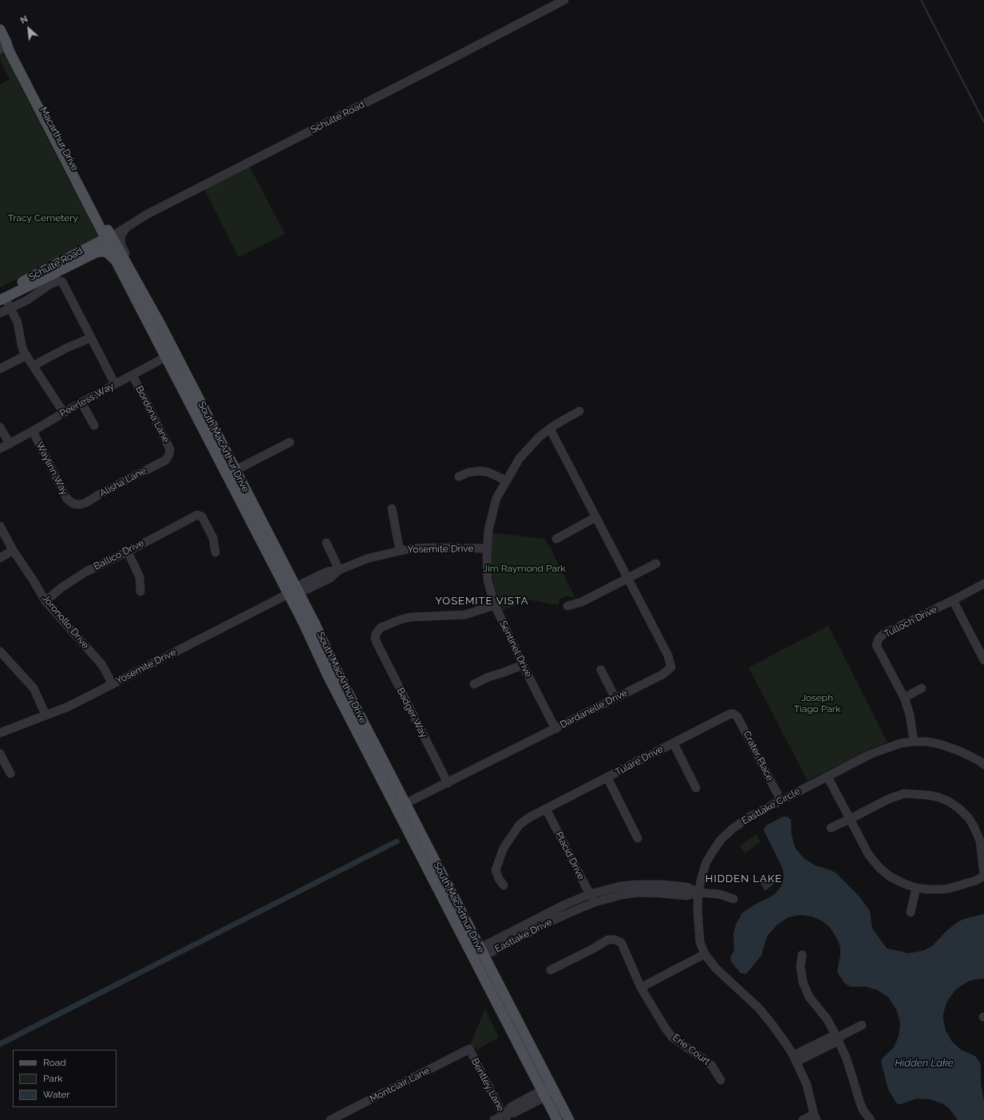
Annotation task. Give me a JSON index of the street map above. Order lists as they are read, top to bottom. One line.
{"streets":{"main road":["Schulte Road","Macarthur Drive","South MacArthur Drive"],"street":["Peerless Way","Bordona Lane","Waylinn Way","Alisha Lane","Yosemite Drive","Ballico Drive","Joronollo Drive","Tulloch Drive","Sentinel Drive","Dardanelle Drive","Badger Way","Crater Place","Tulare Drive","Eastlake Circle","Placid Drive","Eastlake Drive","Erie Court","Montclair Lane","Bentley Lane"]},"crossings":[["Schulte Road","Macarthur Drive"],["Schulte Road","South MacArthur Drive"],["Macarthur Drive","South MacArthur Drive"],["Peerless Way","Bordona Lane"],["Peerless Way","South MacArthur Drive"],["Peerless Way","Waylinn Way"],["Bordona Lane","Alisha Lane"],["South MacArthur Drive","Yosemite Drive"],["South MacArthur Drive","Dardanelle Drive"],["South MacArthur Drive","Eastlake Drive"],["Waylinn Way","Alisha Lane"],["Yosemite Drive","Joronollo Drive"],["Yosemite Drive","Sentinel Drive"],["Ballico Drive","Joronollo Drive"],["Tulloch Drive","Eastlake Circle"],["Sentinel Drive","Dardanelle Drive"],["Sentinel Drive","Badger Way"],["Dardanelle Drive","Badger Way"],["Crater Place","Tulare Drive"],["Crater Place","Eastlake Circle"],["Tulare Drive","Placid Drive"],["Eastlake Circle","Eastlake Drive"],["Placid Drive","Eastlake Drive"],["Montclair Lane","Bentley Lane"]],"districts":["YOSEMITE VISTA","HIDDEN LAKE"],"water":["Hidden Lake"],"parks":["Tracy Cemetery","Jim Raymond Park","Joseph Tiago Park"],"legend":["Road","Park","Water"],"north":"top left"}
